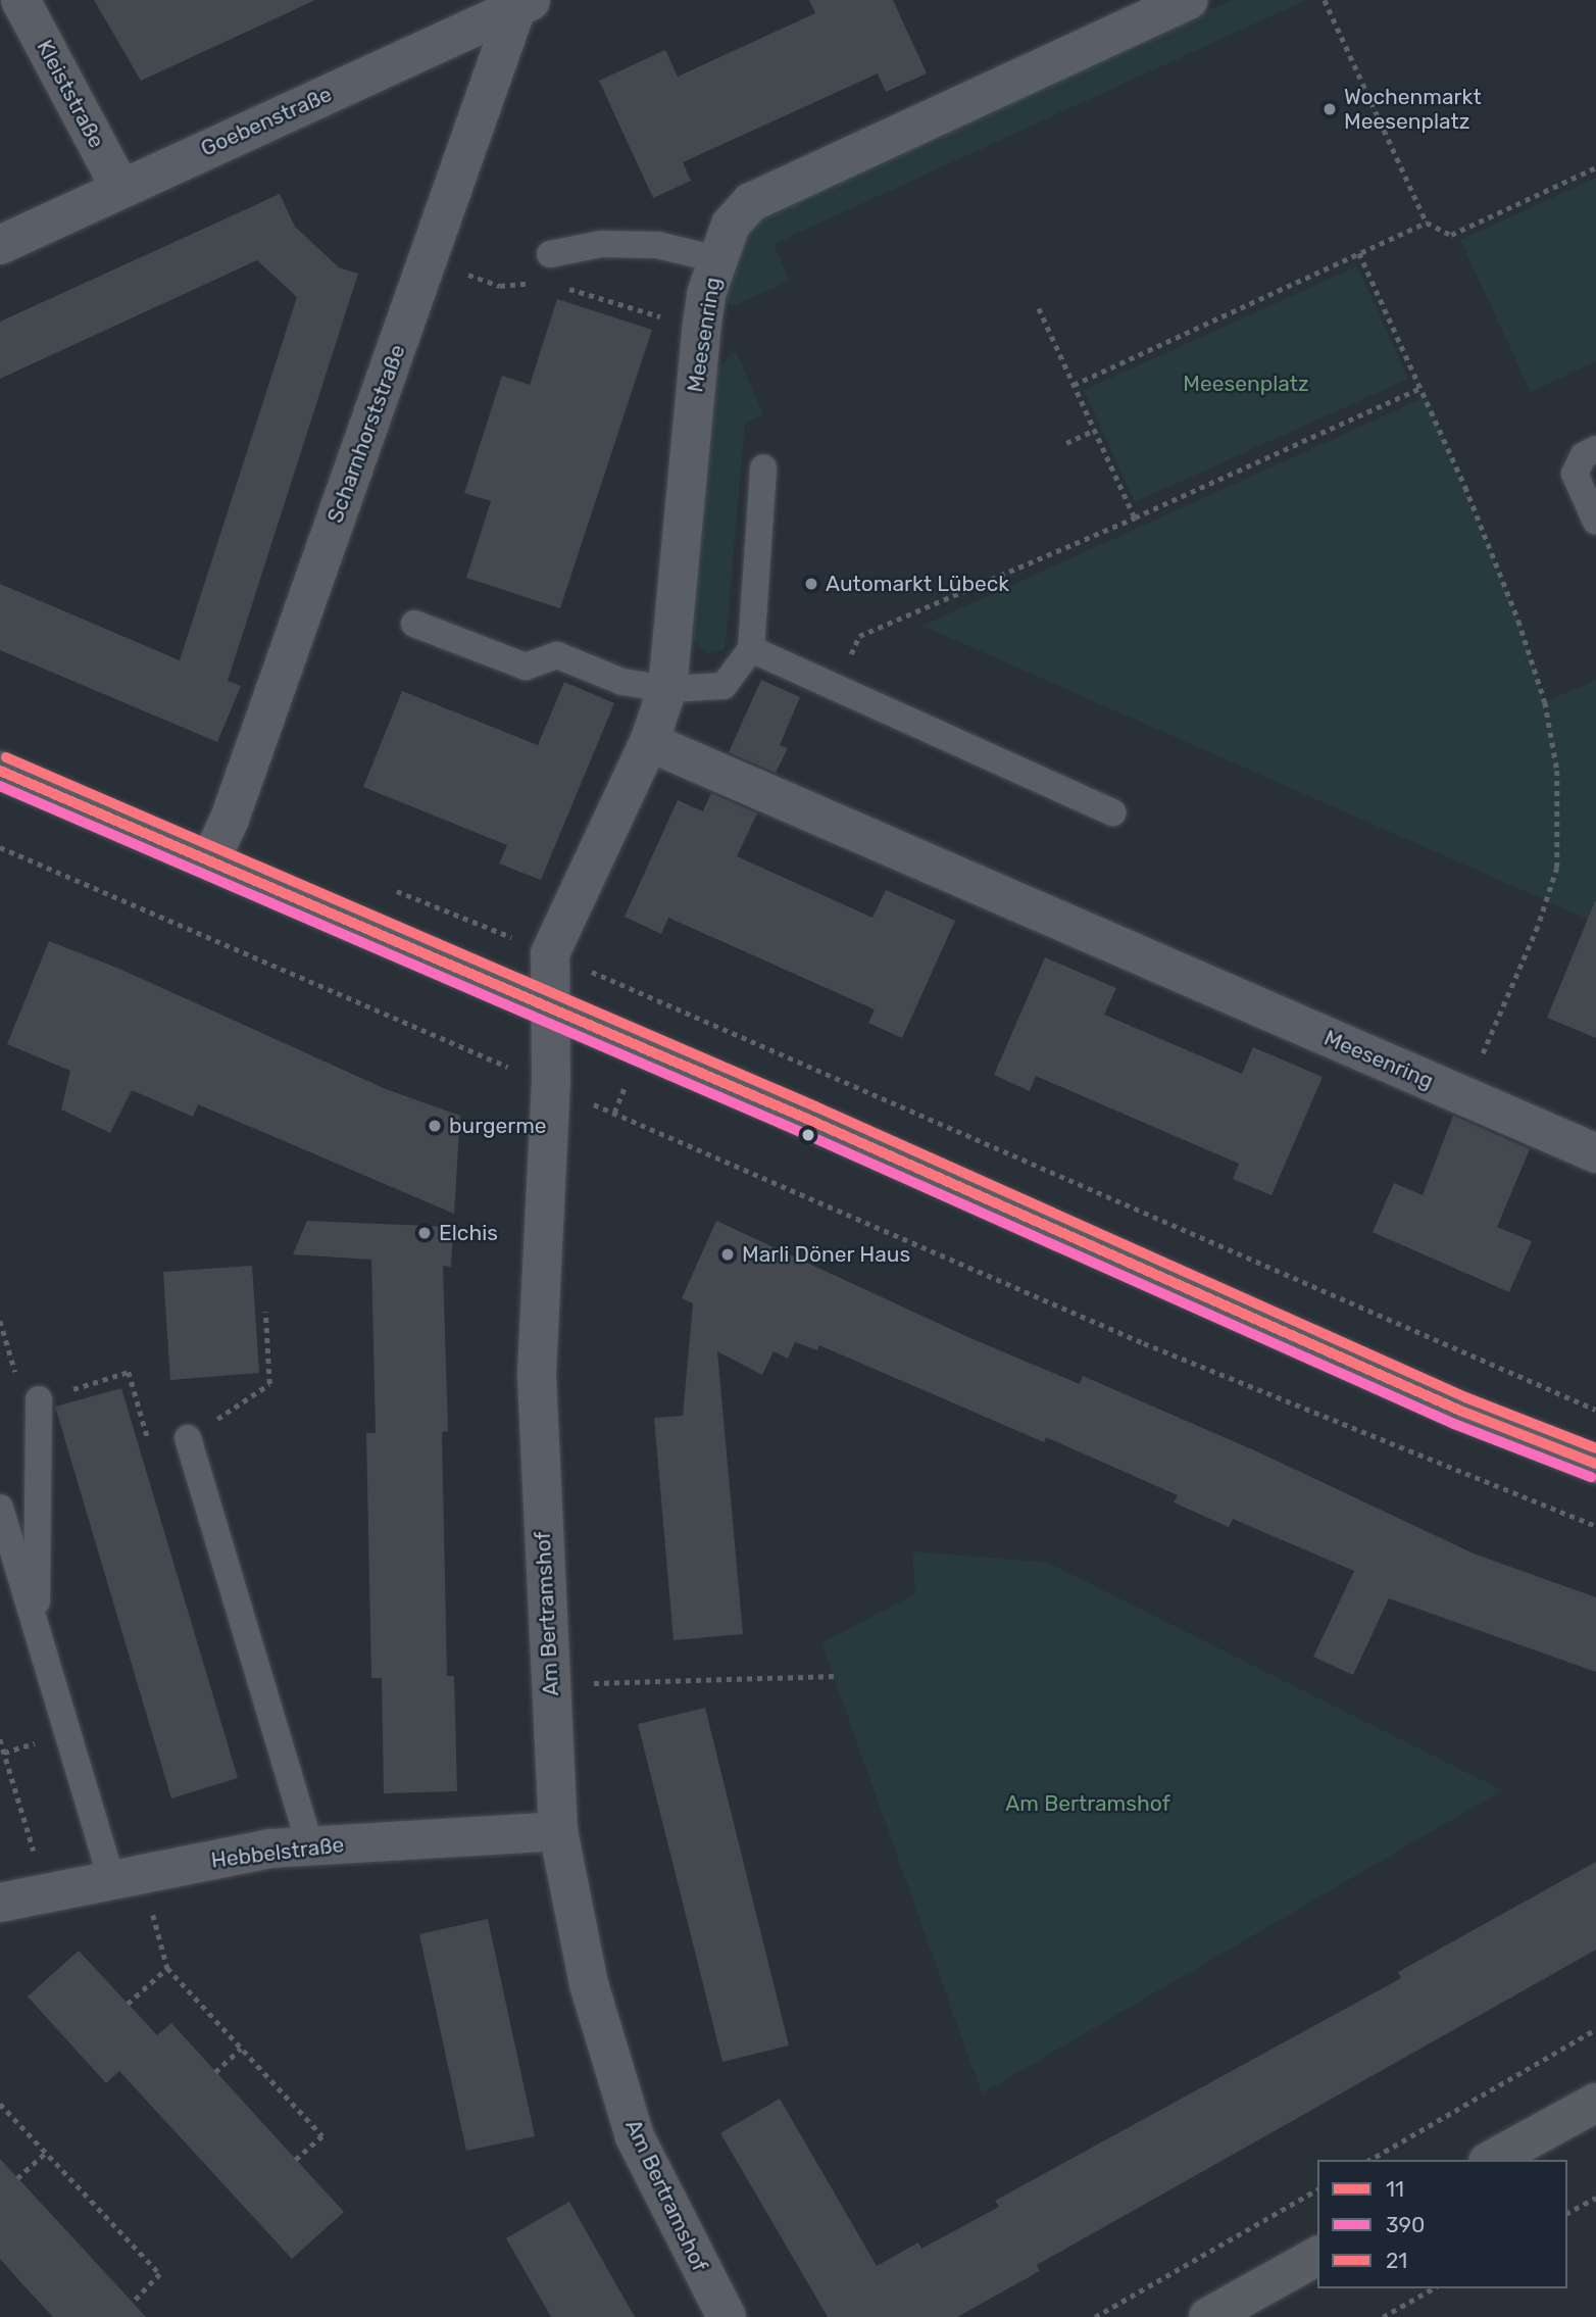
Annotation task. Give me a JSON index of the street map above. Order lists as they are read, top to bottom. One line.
{"streets":{"street":["Kleiststraße","Goebenstraße","Meesenring","Scharnhorststraße","Am Bertramshof","Hebbelstraße"]},"crossings":[["Kleiststraße","Goebenstraße"],["Goebenstraße","Scharnhorststraße"],["Meesenring","Am Bertramshof"],["Am Bertramshof","Hebbelstraße"]],"parks":["Meesenplatz","Am Bertramshof"],"places":["Wochenmarkt Meesenplatz","Automarkt Lübeck","burgerme","Elchis","Marli Döner Haus"],"lines":["transit line 21","transit line 11","transit line 390"],"legend":["11","390","21"]}
